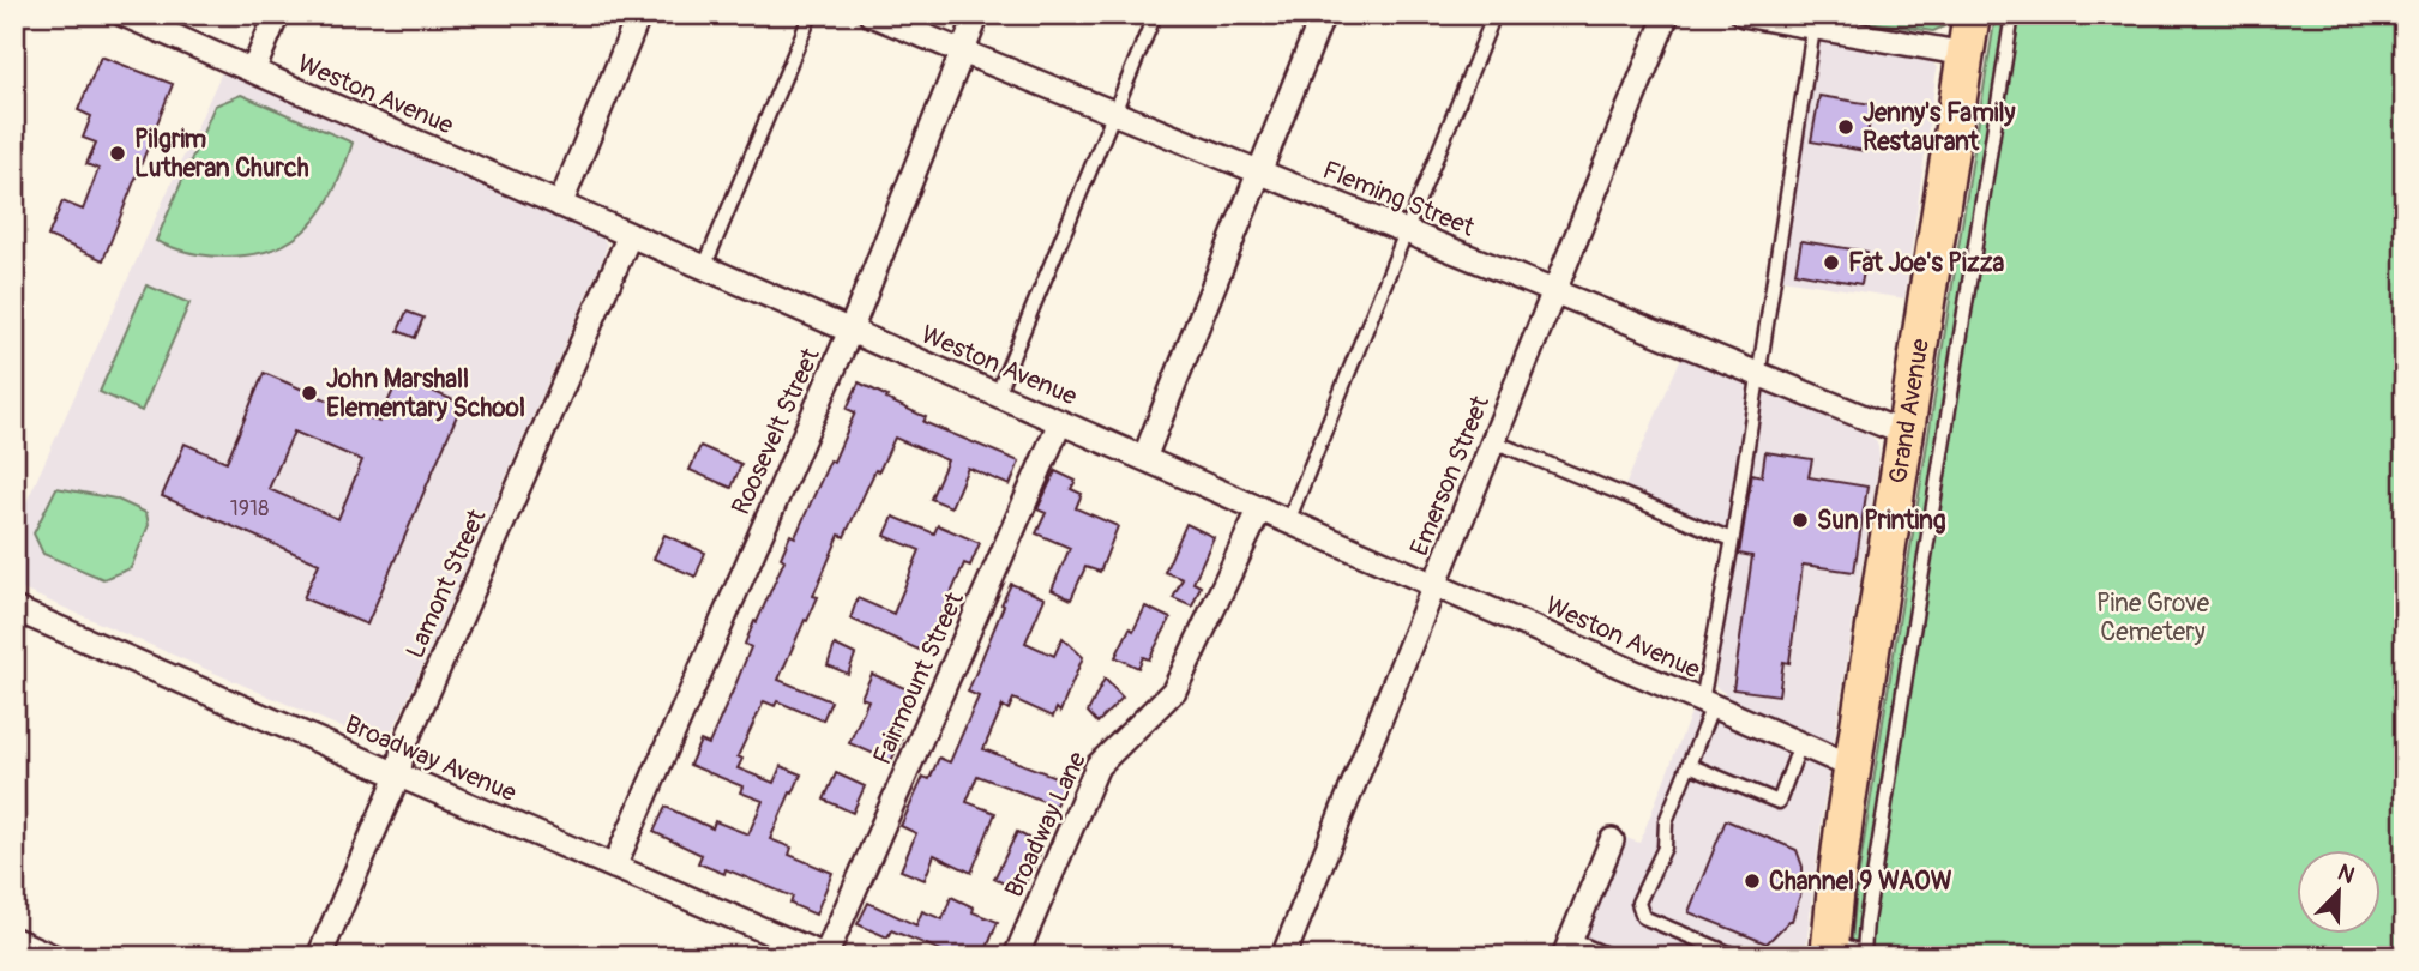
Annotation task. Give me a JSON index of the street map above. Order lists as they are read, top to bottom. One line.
{"streets":{"main road":["Grand Avenue"],"street":["Weston Avenue","Fleming Street","Roosevelt Street","Emerson Street","Lamont Street","Fairmount Street","Broadway Avenue","Broadway Lane"]},"crossings":[["Weston Avenue","Grand Avenue"],["Weston Avenue","Roosevelt Street"],["Weston Avenue","Emerson Street"],["Weston Avenue","Lamont Street"],["Weston Avenue","Fairmount Street"],["Weston Avenue","Broadway Lane"],["Fleming Street","Grand Avenue"],["Fleming Street","Roosevelt Street"],["Fleming Street","Emerson Street"],["Roosevelt Street","Broadway Avenue"],["Lamont Street","Broadway Avenue"],["Fairmount Street","Broadway Avenue"]],"parks":["Pine Grove Cemetery"],"places":["Jenny's Family Restaurant","Pilgrim Lutheran Church","Fat Joe's Pizza","John Marshall Elementary School","Sun Printing","Channel 9 WAOW"],"house_numbers":["1918"],"north":"top right"}
